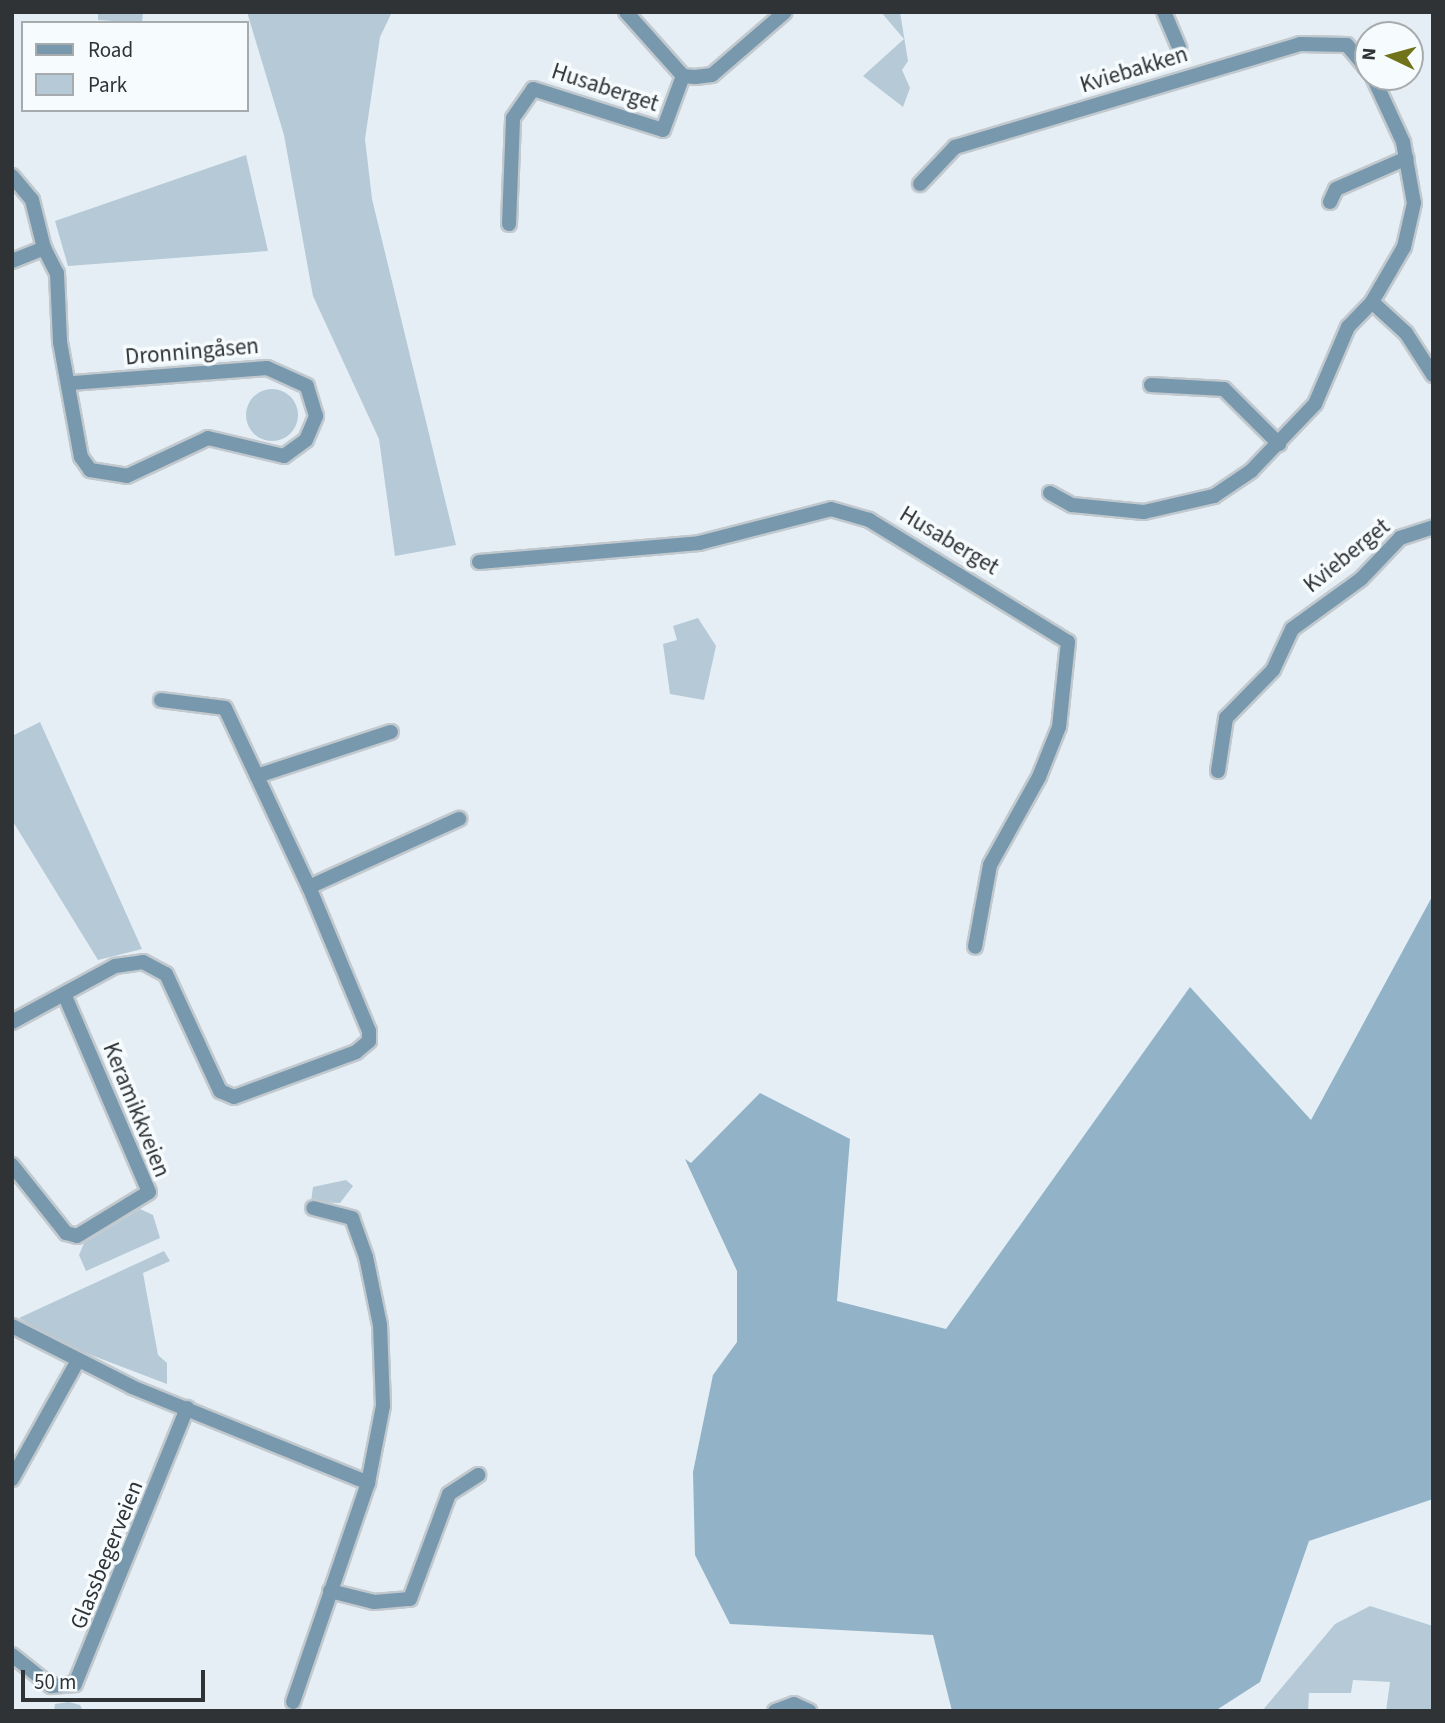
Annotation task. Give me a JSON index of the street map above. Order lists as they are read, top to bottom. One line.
{"streets":{"street":["Kviebakken","Husaberget","Dronningåsen","Kvieberget","Keramikkveien","Glassbegerveien"]},"legend":["Road","Park"],"scale_bar":"50 m","north":"left"}
